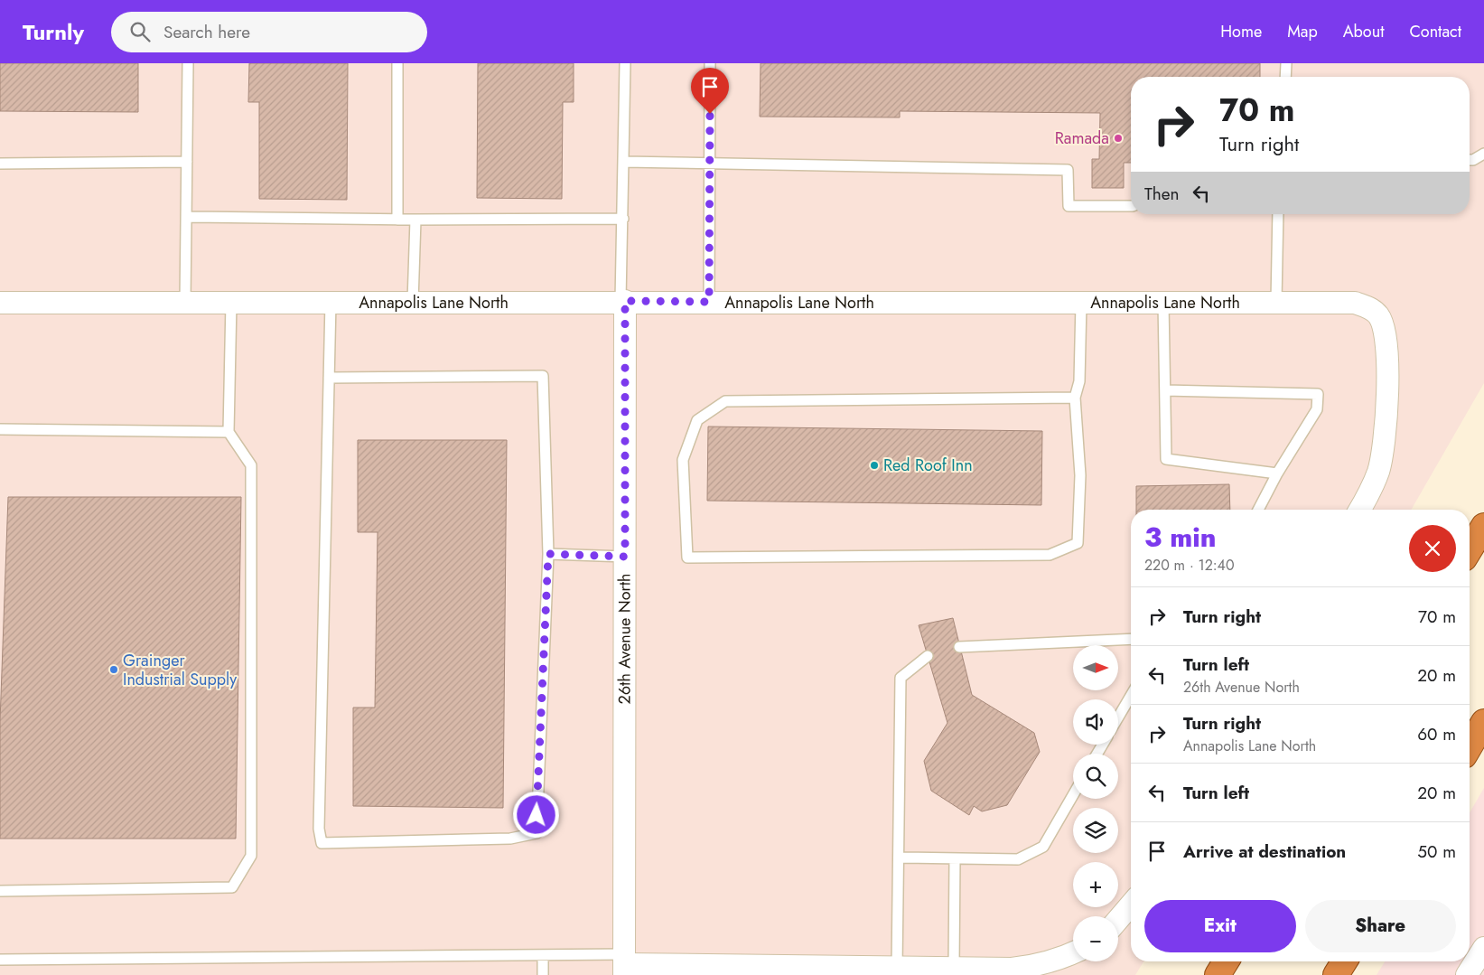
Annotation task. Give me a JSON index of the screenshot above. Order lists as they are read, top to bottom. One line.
{"streets":{"street":["Annapolis Lane North","26th Avenue North"]},"crossings":[["Annapolis Lane North","26th Avenue North"]],"places":["Ramada","Red Roof Inn","Grainger Industrial Supply"],"north":"right","page":{"header":"Turnly","search":"Search here","nav":["Home","Map","About","Contact"],"turn":["70 m","Turn right"],"then":"Then","heading":["3 min","220 m · 12:40"],"list":[{"name":"Turn right","value":"70 m"},{"name":"Turn left","note":"26th Avenue North","value":"20 m"},{"name":"Turn right","note":"Annapolis Lane North","value":"60 m"},{"name":"Turn left","value":"20 m"},{"name":"Arrive at destination","value":"50 m"}],"map_buttons":["+","−"],"buttons":["Exit","Share"]}}
